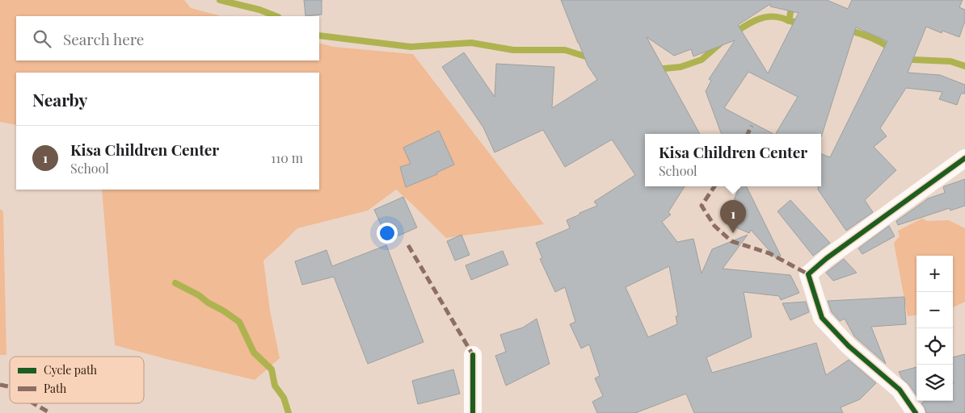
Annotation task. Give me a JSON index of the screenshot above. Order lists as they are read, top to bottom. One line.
{"legend":["Cycle path","Path"],"page":{"search":"Search here","heading":"Nearby","list":[{"mark":"1","name":"Kisa Children Center","note":"School","value":"110 m"}],"popup":["Kisa Children Center","School"],"pins":"1","map_buttons":["+","−"]}}
